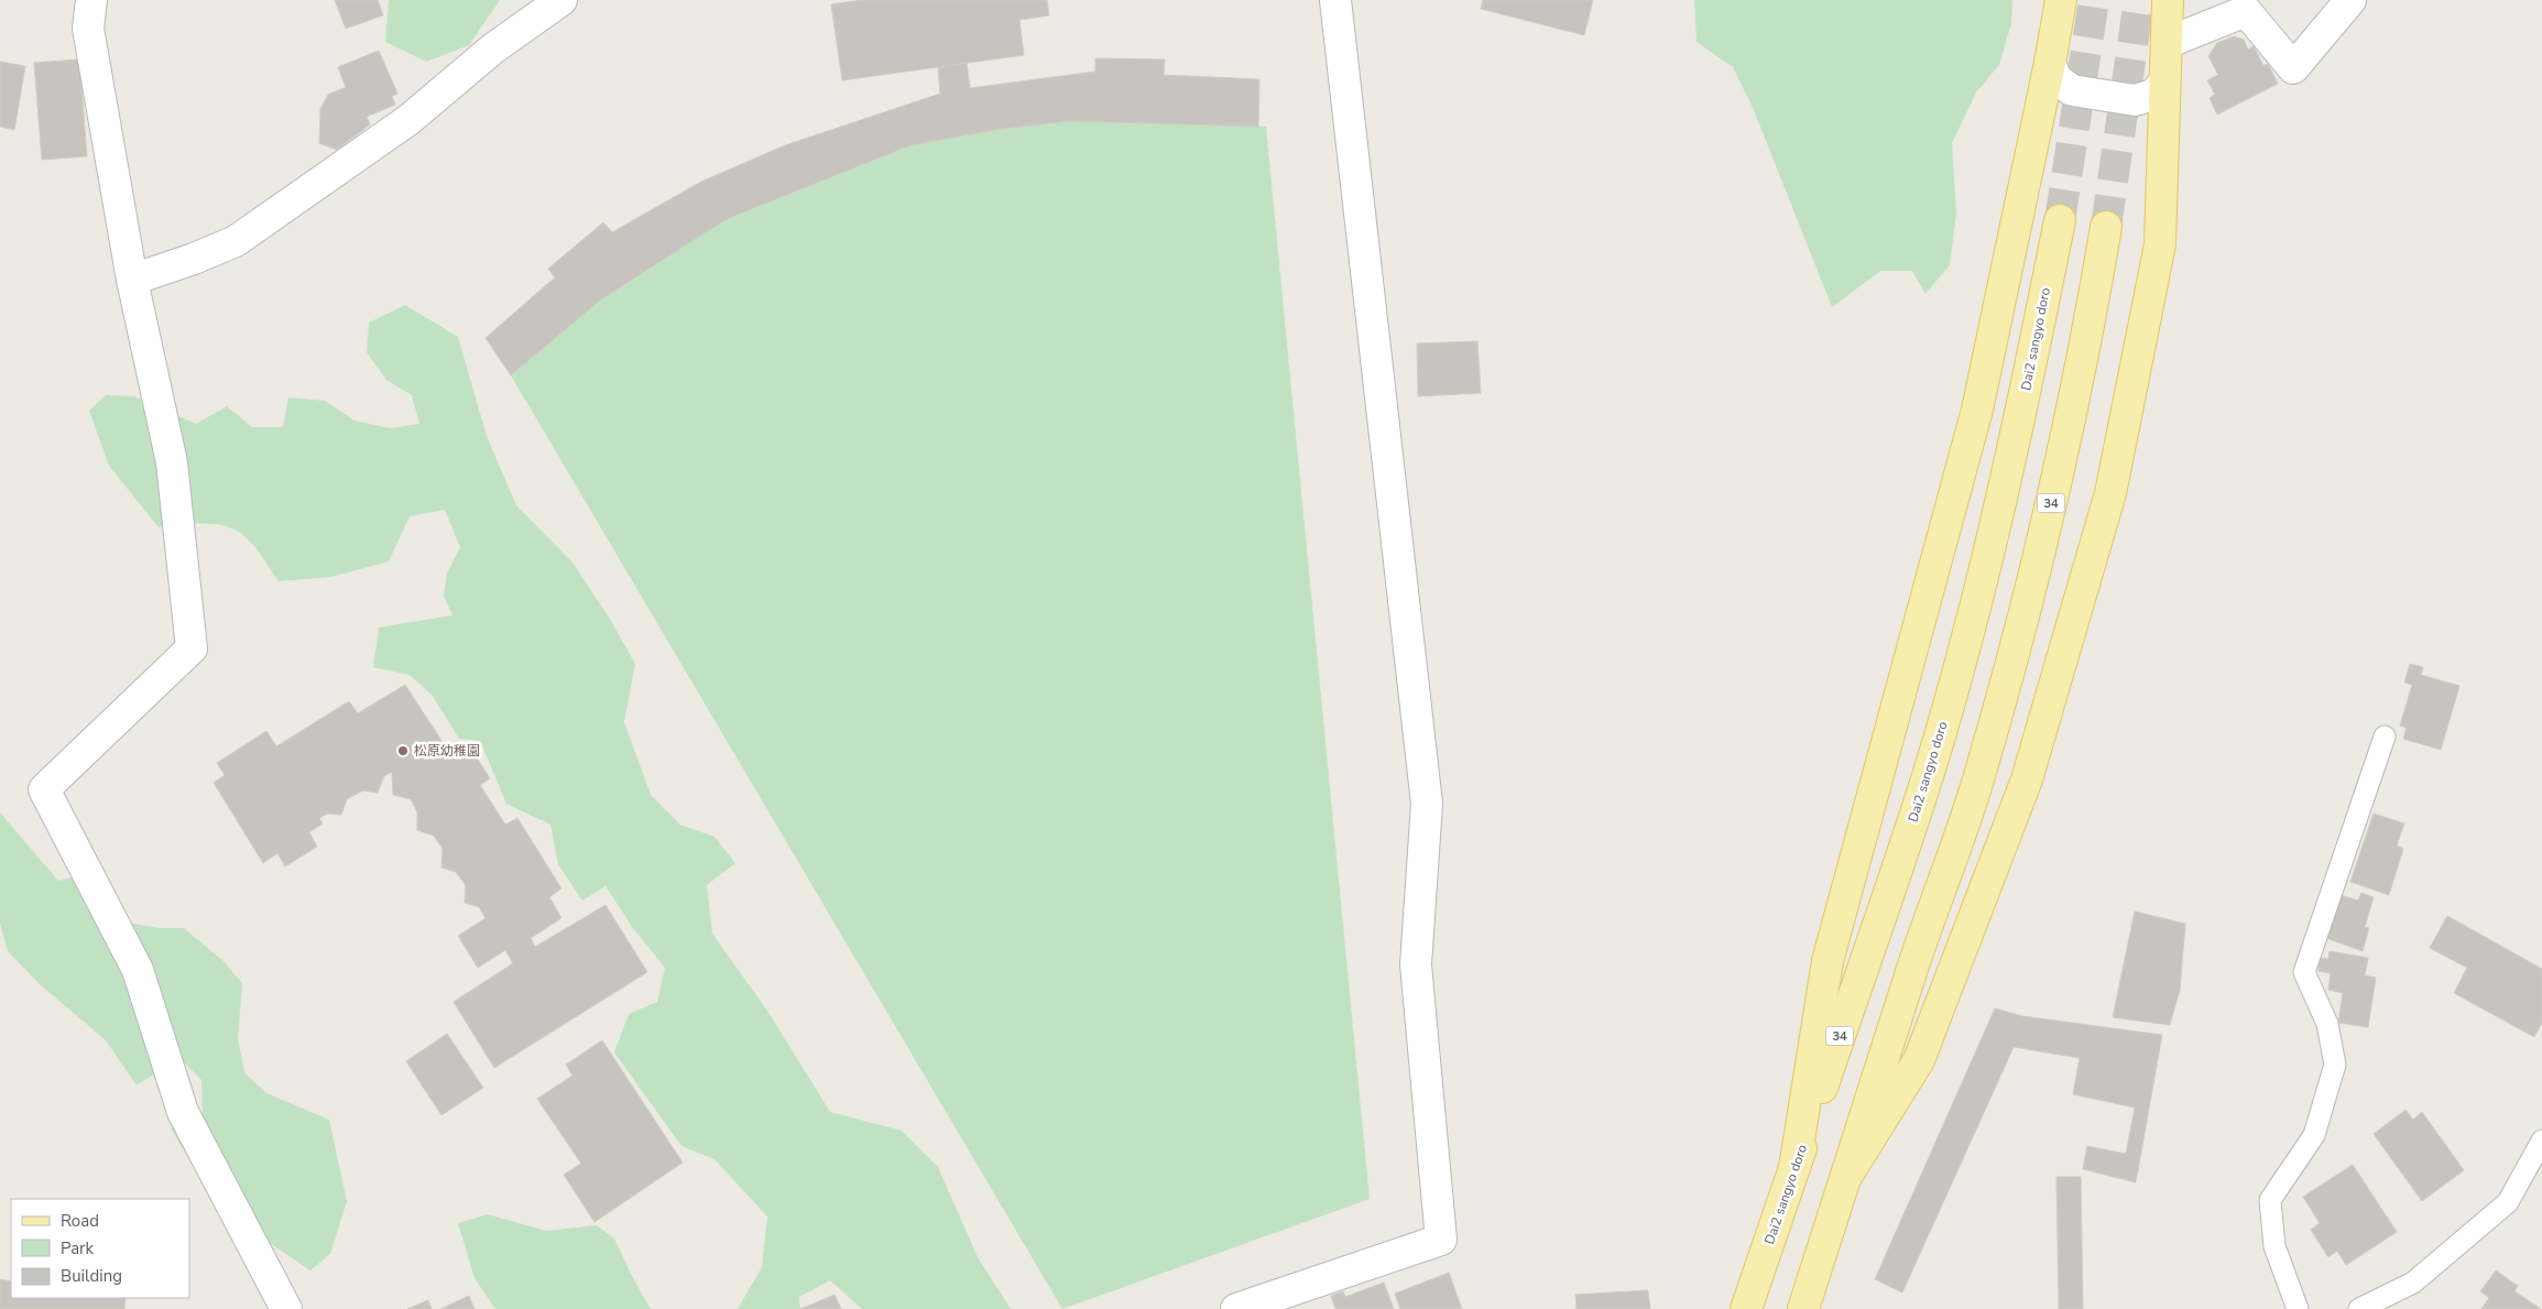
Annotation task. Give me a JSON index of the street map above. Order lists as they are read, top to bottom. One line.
{"streets":{"main road":["Dai2 sangyo doro","34"]},"places":["松原幼稚園"],"legend":["Road","Park","Building"]}
